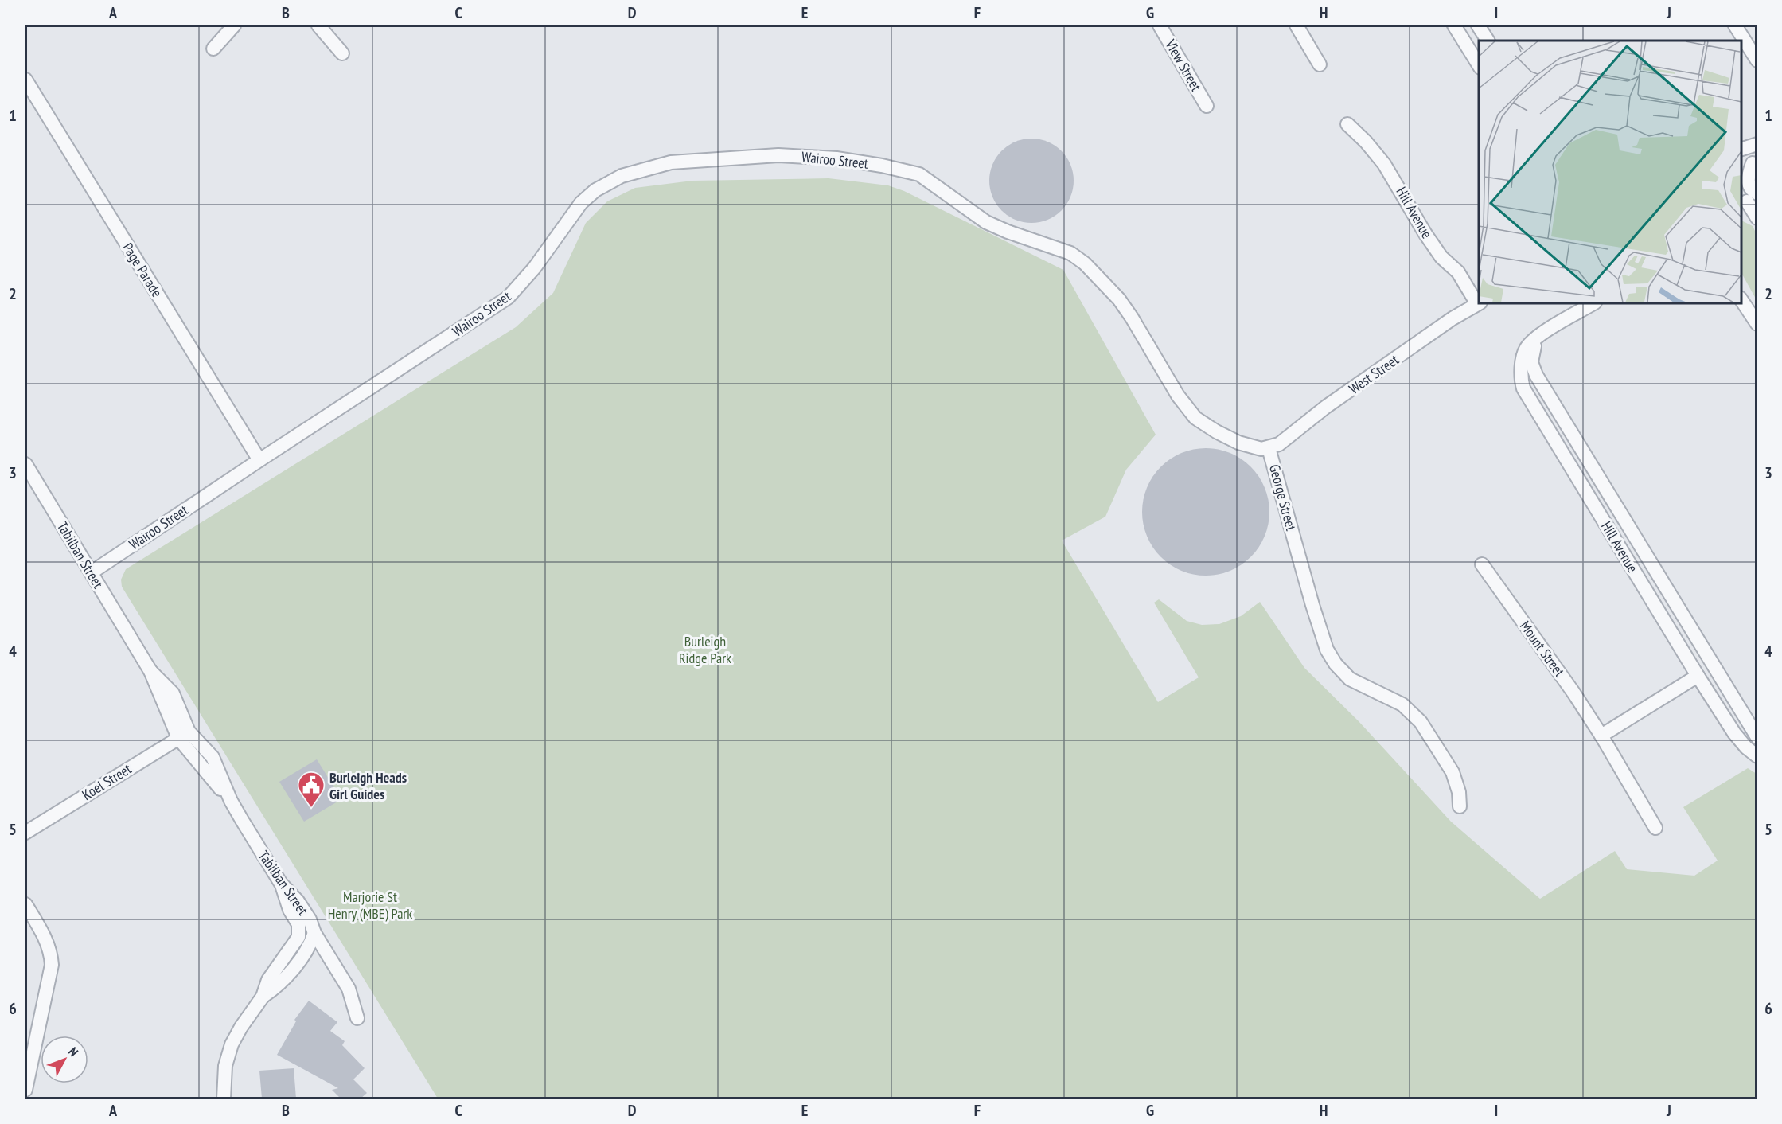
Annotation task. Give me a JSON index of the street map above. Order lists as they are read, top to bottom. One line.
{"streets":{"street":["View Street","Wairoo Street","Hill Avenue","Page Parade","West Street","George Street","Tabilban Street","Mount Street","Koel Street"]},"crossings":[["Wairoo Street","Page Parade"],["Wairoo Street","George Street"],["Wairoo Street","Tabilban Street"],["Hill Avenue","West Street"],["West Street","George Street"],["Tabilban Street","Koel Street"]],"parks":["Burleigh Ridge Park","Marjorie St Henry (MBE) Park"],"places":{"public building":["Burleigh Heads Girl Guides"]},"north":"top right","grid":{"columns":["A","B","C","D","E","F","G","H","I","J"],"rows":["1","2","3","4","5","6"]}}
